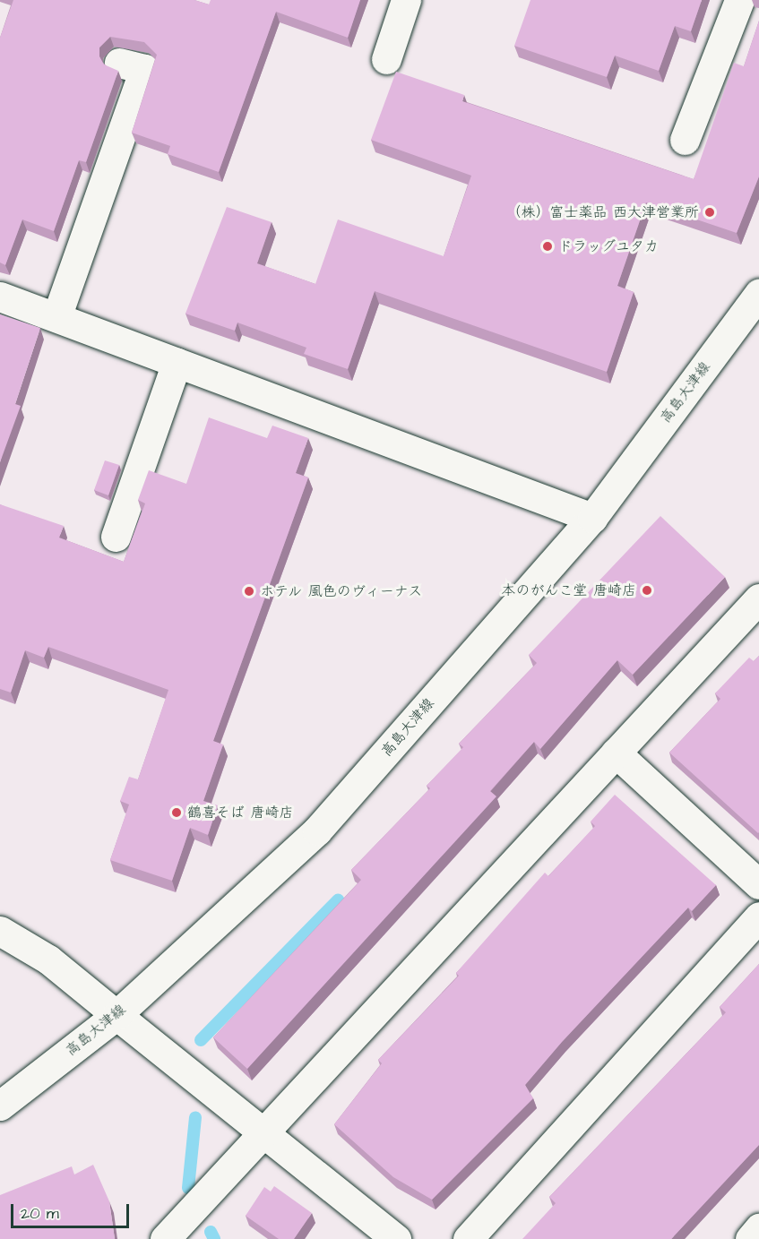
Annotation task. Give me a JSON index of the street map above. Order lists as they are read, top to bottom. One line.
{"streets":{"street":["高島大津線"]},"places":["（株）富士薬品 西大津営業所","ドラッグユタカ","本のがんこ堂 唐崎店","ホテル 風色のヴィーナス","鶴喜そば 唐崎店"],"scale_bar":"20 m"}
